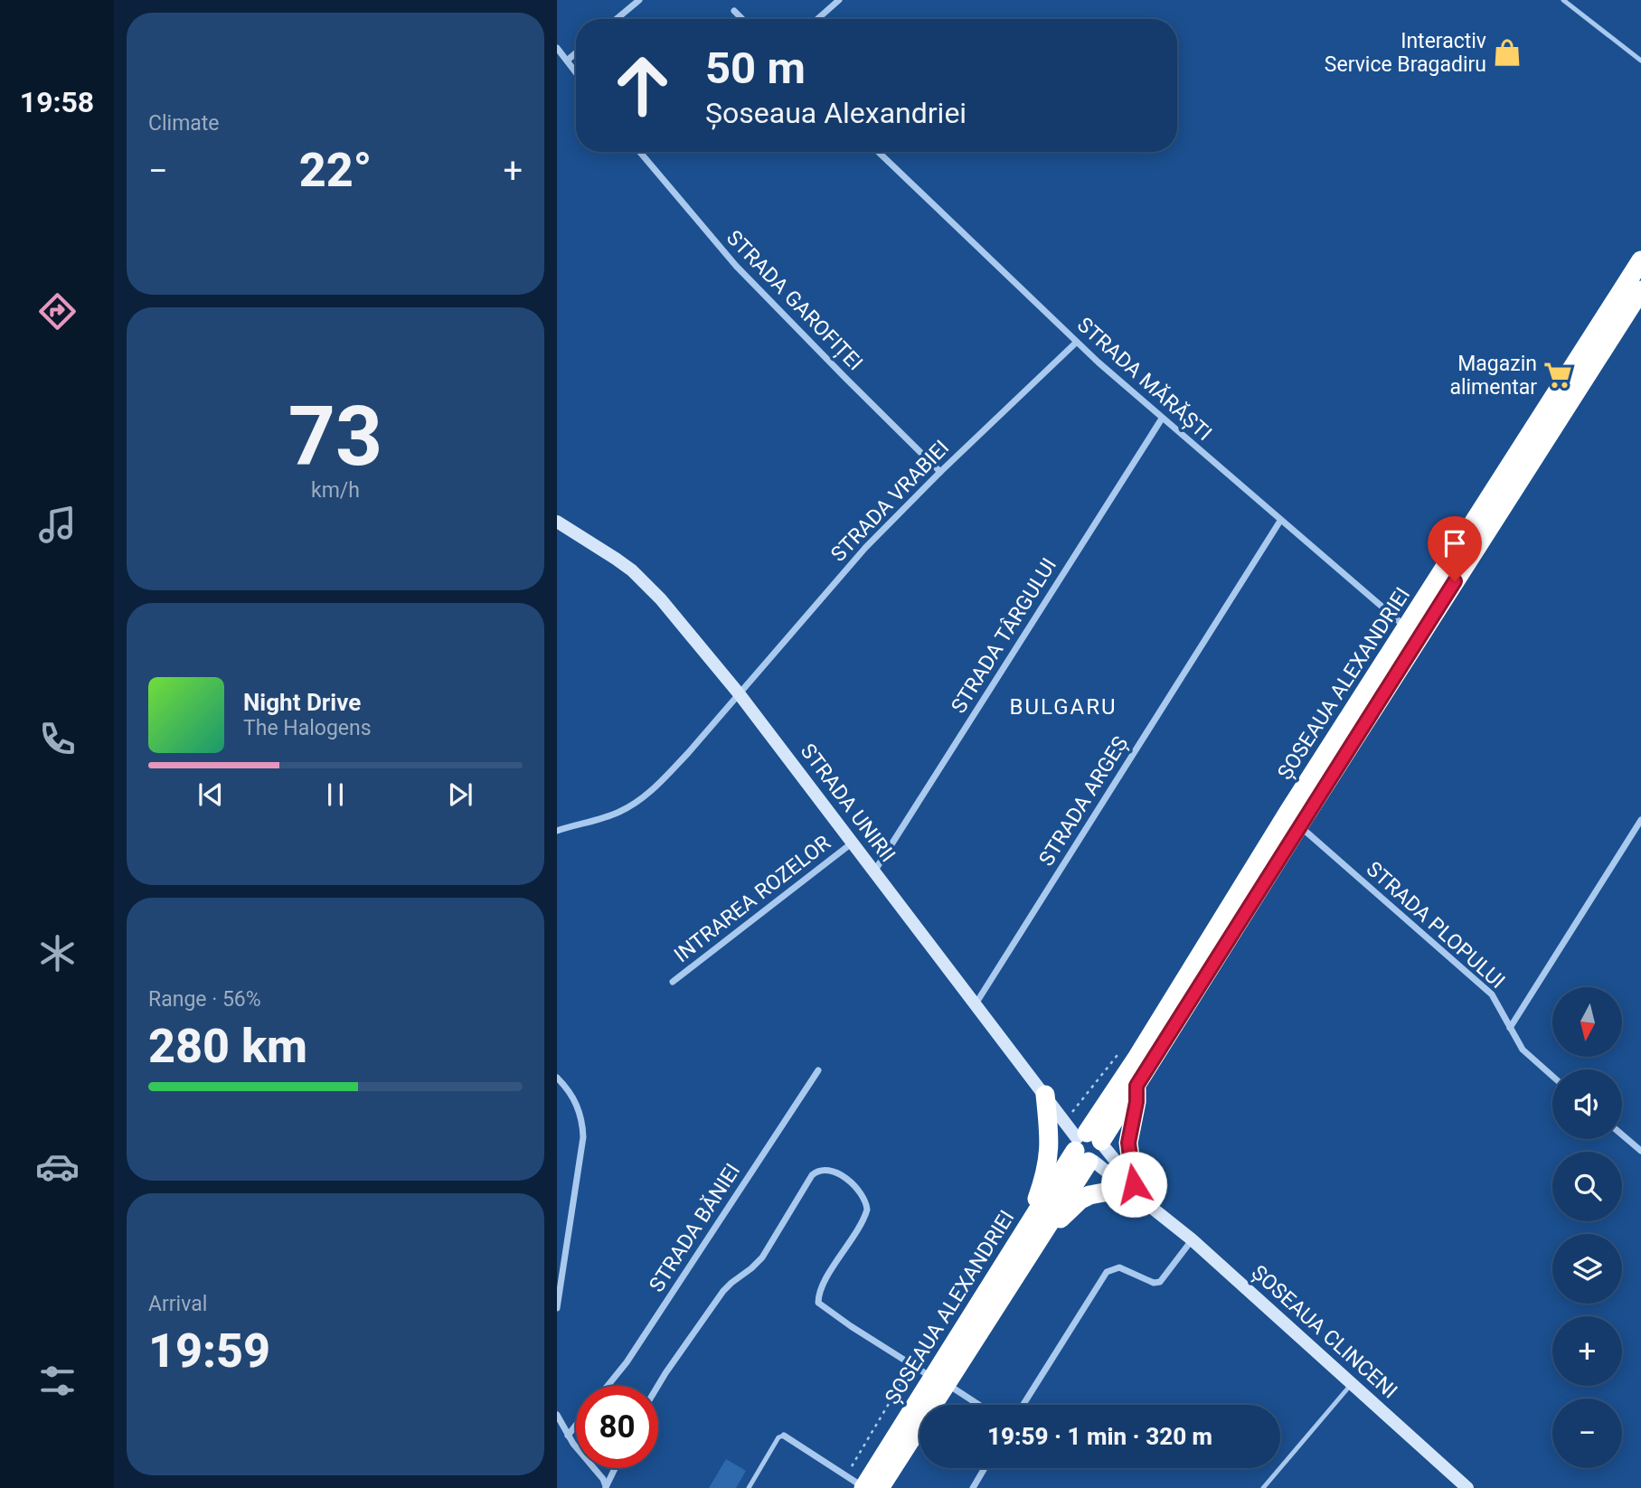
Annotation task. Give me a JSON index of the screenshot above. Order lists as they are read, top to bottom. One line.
{"streets":{"highway":["ȘOSEAUA ALEXANDRIEI"],"main road":["STRADA UNIRII","ȘOSEAUA CLINCENI"],"street":["STRADA GAROFIȚEI","STRADA MĂRĂȘTI","STRADA VRABIEI","STRADA TÂRGULUI","STRADA ARGEȘ","INTRAREA ROZELOR","STRADA PLOPULUI","STRADA BĂNIEI"]},"crossings":[["STRADA GAROFIȚEI","STRADA VRABIEI"],["STRADA MĂRĂȘTI","STRADA VRABIEI"],["STRADA MĂRĂȘTI","STRADA TÂRGULUI"],["STRADA MĂRĂȘTI","ȘOSEAUA ALEXANDRIEI"],["STRADA MĂRĂȘTI","STRADA ARGEȘ"],["STRADA VRABIEI","STRADA UNIRII"],["STRADA TÂRGULUI","STRADA UNIRII"],["ȘOSEAUA ALEXANDRIEI","STRADA UNIRII"],["ȘOSEAUA ALEXANDRIEI","STRADA PLOPULUI"],["ȘOSEAUA ALEXANDRIEI","ȘOSEAUA CLINCENI"],["STRADA ARGEȘ","STRADA UNIRII"],["STRADA UNIRII","INTRAREA ROZELOR"],["STRADA UNIRII","ȘOSEAUA CLINCENI"]],"districts":["BULGARU"],"places":{"shop":["Interactiv Service Bragadiru"],"supermarket":["Magazin alimentar"]},"north":"bottom","page":{"tabs":"19:58","tile":["Climate",["73","km/h"],["Range · 56%","280 km"],["Arrival","19:59"]],"turn":["50 m","Șoseaua Alexandriei"],"heat":["−","22°","+"],"song":["Night Drive","The Halogens"],"map_buttons":["+","−"],"limit":"80","trip":"19:59 · 1 min · 320 m"}}
